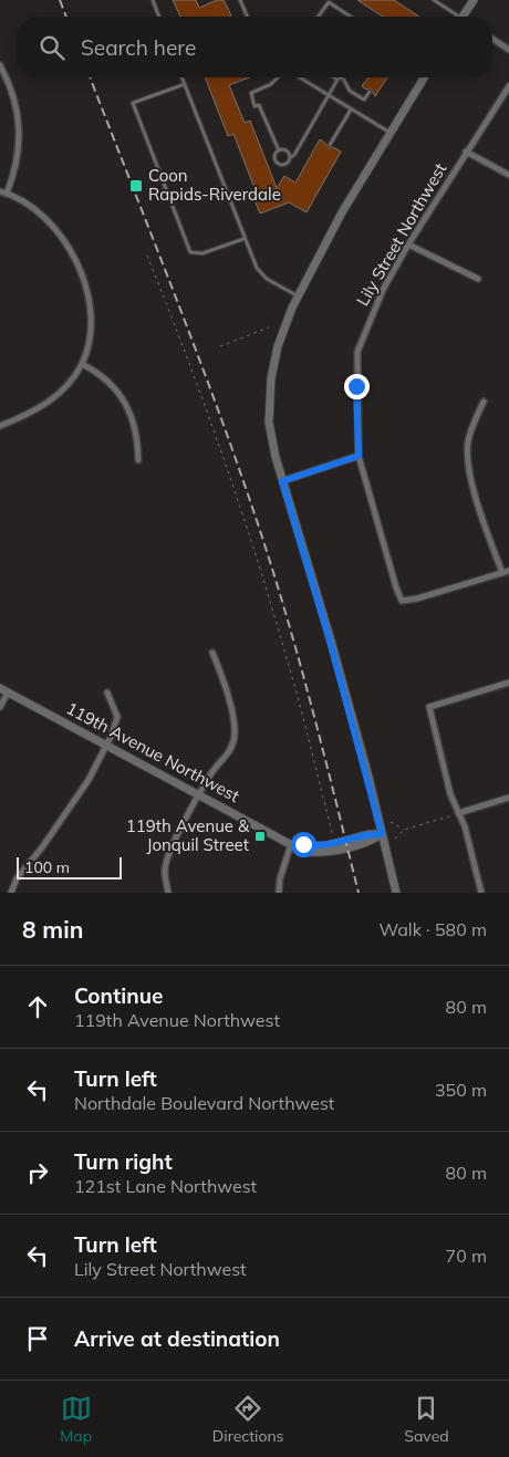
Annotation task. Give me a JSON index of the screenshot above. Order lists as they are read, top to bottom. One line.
{"streets":{"street":["Lily Street Northwest","119th Avenue Northwest"]},"places":{"transit":["Coon Rapids-Riverdale","119th Avenue & Jonquil Street"]},"scale_bar":"100 m","page":{"search":"Search here","scale":"100 m","heading":["8 min","Walk · 580 m"],"list":[["Continue","119th Avenue Northwest","80 m"],["Turn left","Northdale Boulevard Northwest","350 m"],["Turn right","121st Lane Northwest","80 m"],["Turn left","Lily Street Northwest","70 m"],"Arrive at destination"],"nav":["Map","Directions","Saved"]}}
